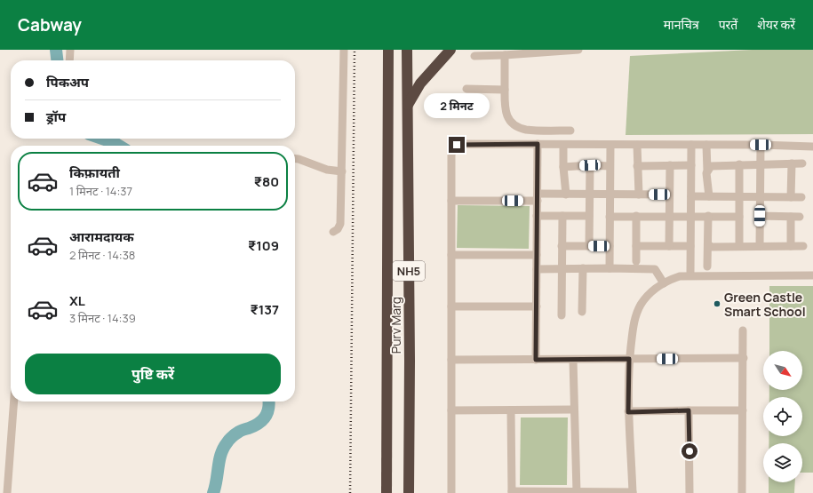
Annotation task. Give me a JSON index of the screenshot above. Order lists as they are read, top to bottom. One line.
{"streets":{"highway":["NH5","Purv Marg"]},"places":["Green Castle Smart School"],"north":"bottom right","page":{"header":"Cabway","nav":["मानचित्र","परतें","शेयर करें"],"banner":["पिकअप","ड्रॉप"],"bubble":"2 मिनट","list":[{"name":"किफ़ायती","note":"1 मिनट · 14:37","value":"₹80"},{"name":"आरामदायक","note":"2 मिनट · 14:38","value":"₹109"},{"name":"XL","note":"3 मिनट · 14:39","value":"₹137"}],"buttons":"पुष्टि करें"}}
